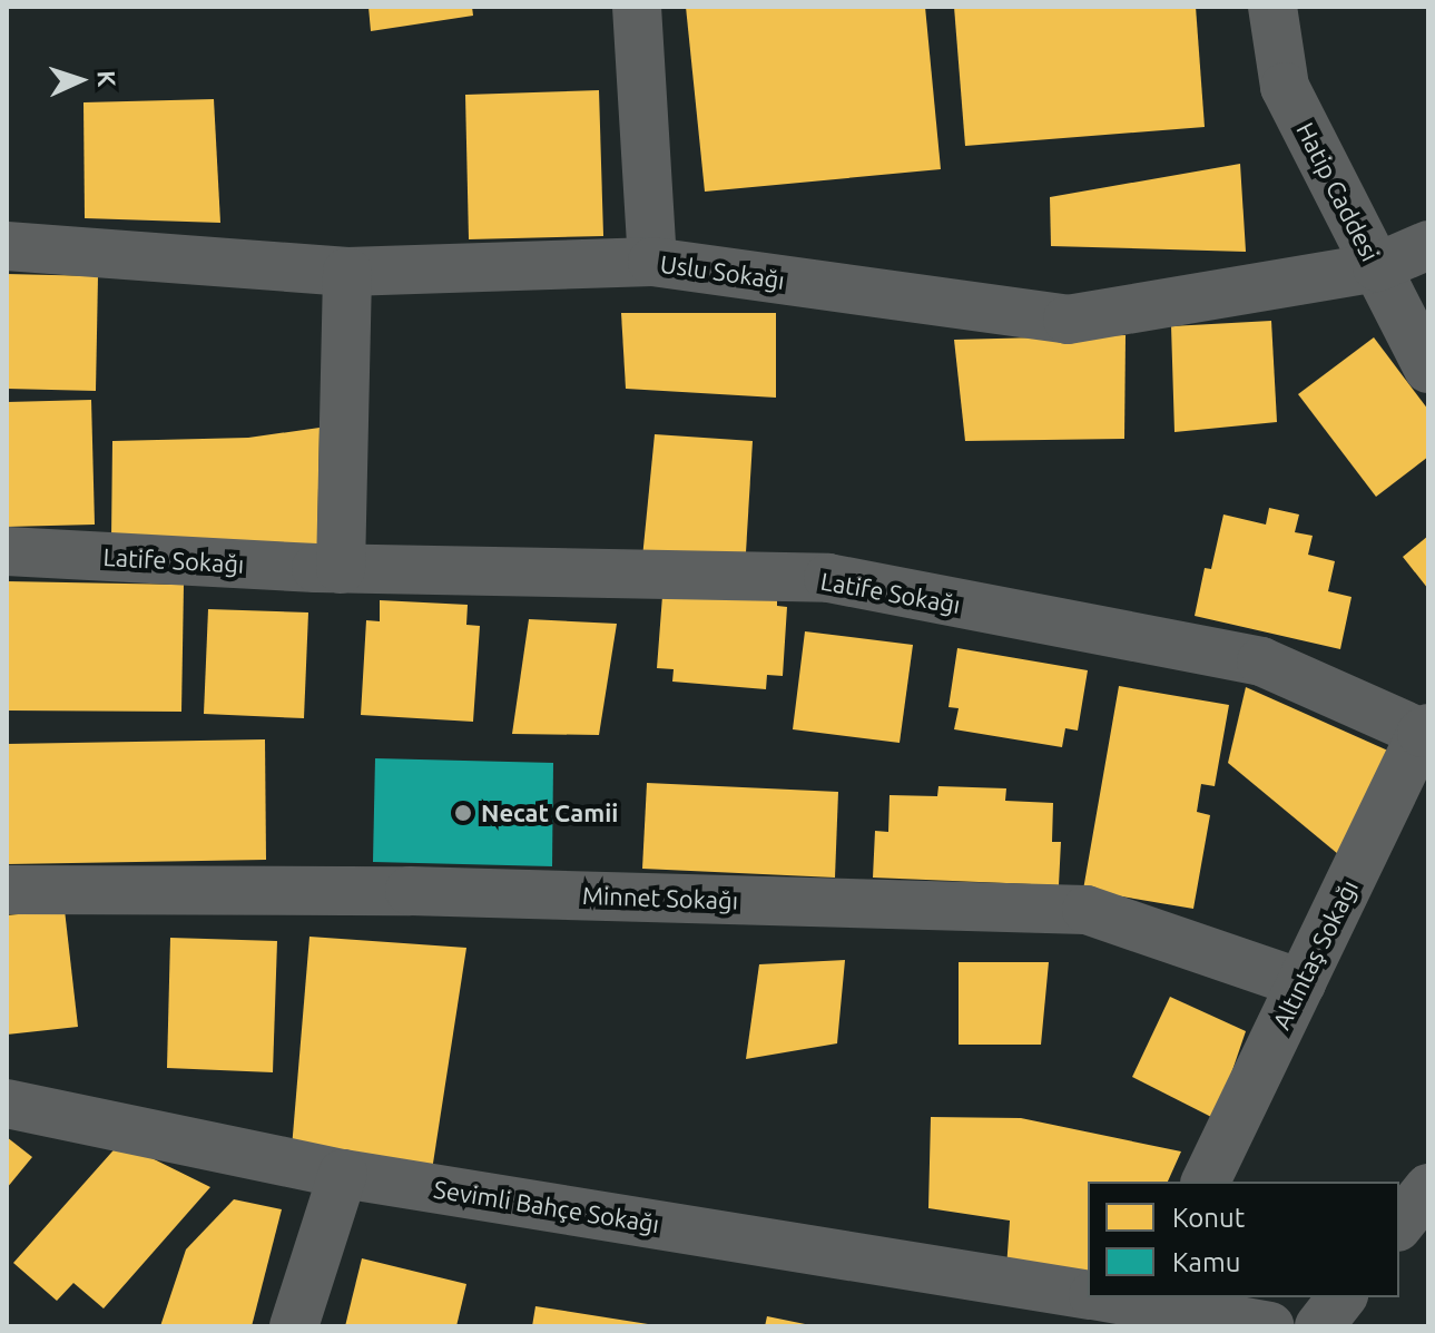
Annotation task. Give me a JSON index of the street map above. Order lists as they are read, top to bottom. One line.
{"streets":{"street":["Hatip Caddesi","Uslu Sokağı","Latife Sokağı","Minnet Sokağı","Altıntaş Sokağı","Sevimli Bahçe Sokağı"]},"crossings":[["Hatip Caddesi","Uslu Sokağı"],["Latife Sokağı","Altıntaş Sokağı"],["Minnet Sokağı","Altıntaş Sokağı"]],"places":["Necat Camii"],"legend":["Konut","Kamu"],"north":"right"}
